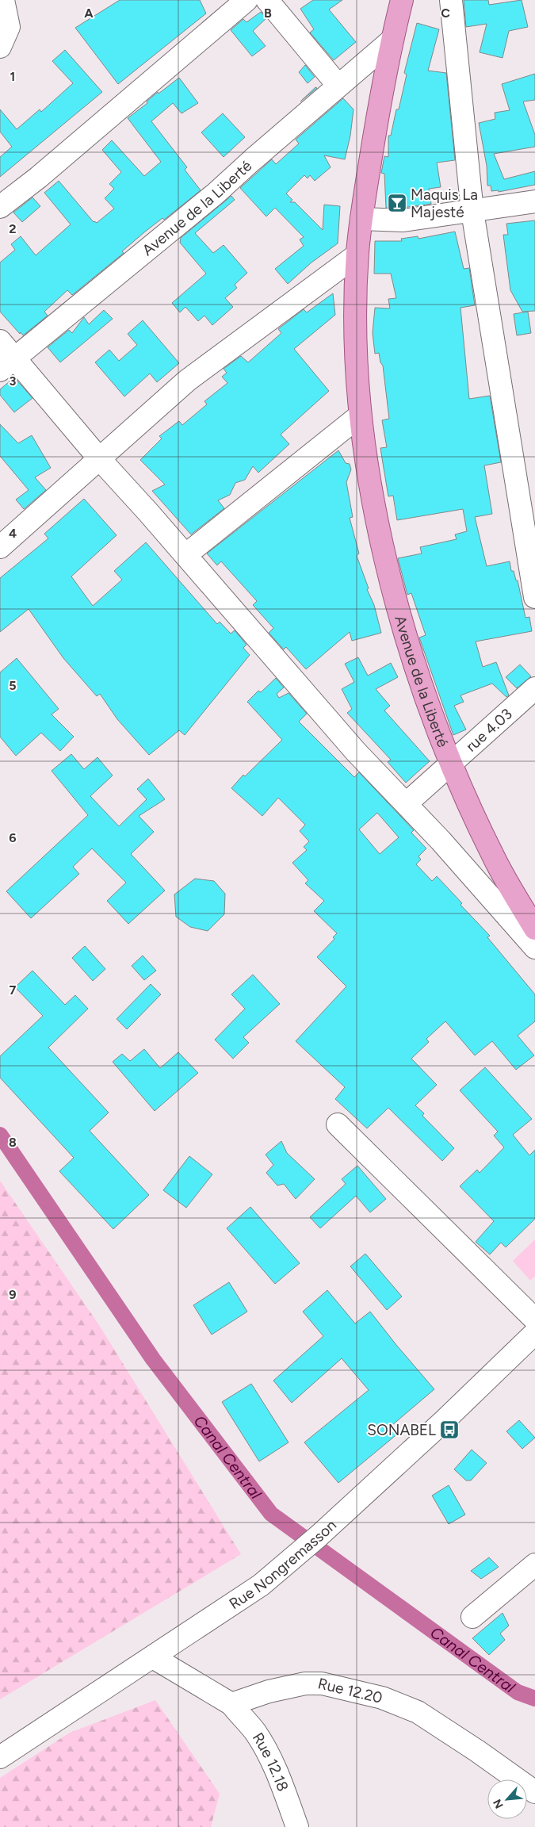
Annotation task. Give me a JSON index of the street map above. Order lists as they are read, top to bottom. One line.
{"streets":{"main road":["Avenue de la Liberté"],"street":["rue 4.03","Rue Nongremasson","Rue 12.20","Rue 12.18"]},"crossings":[["Avenue de la Liberté","rue 4.03"],["Rue 12.20","Rue 12.18"]],"water":["Canal Central"],"places":{"bar":["Maquis La Majesté"],"bus stop":["SONABEL"]},"north":"bottom left","grid":{"columns":["A","B","C"],"rows":["1","2","3","4","5","6","7","8","9"]}}
